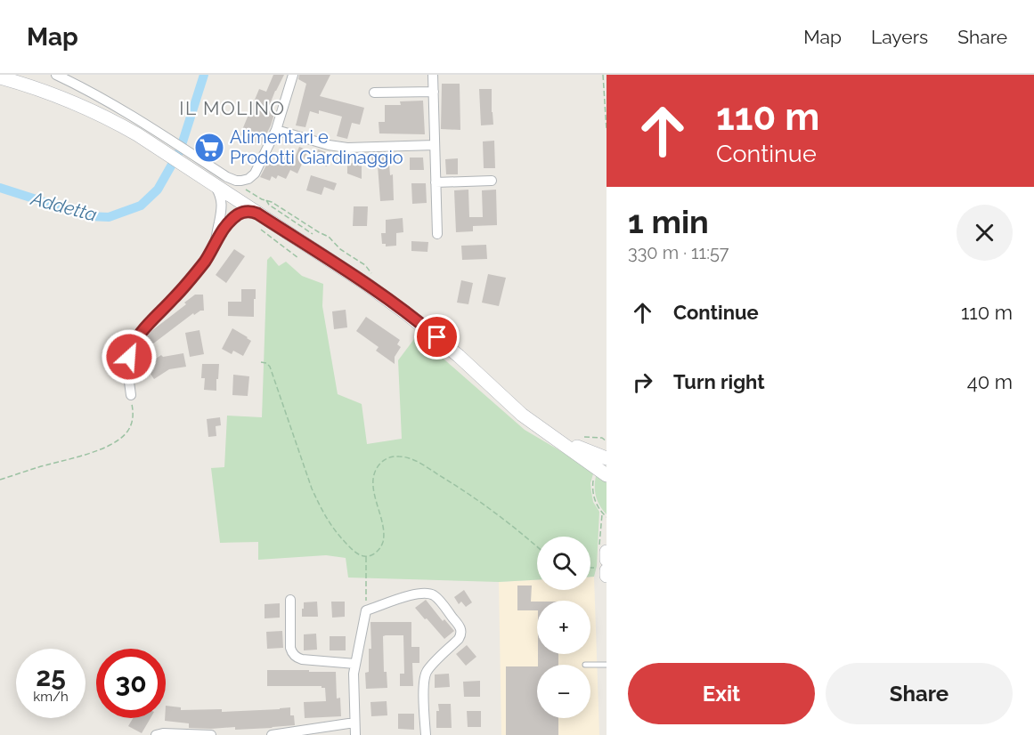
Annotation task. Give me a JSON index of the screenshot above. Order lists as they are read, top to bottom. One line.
{"districts":["IL MOLINO"],"water":["Addetta"],"places":{"supermarket":["Alimentari e Prodotti Giardinaggio"]},"page":{"header":"Map","nav":["Map","Layers","Share"],"turn":["110 m","Continue"],"heading":["1 min","330 m · 11:57"],"list":[{"name":"Continue","value":"110 m"},{"name":"Turn right","value":"40 m"}],"map_buttons":["+","−"],"speed":"25 km/h","limit":"30","buttons":["Exit","Share"]}}
